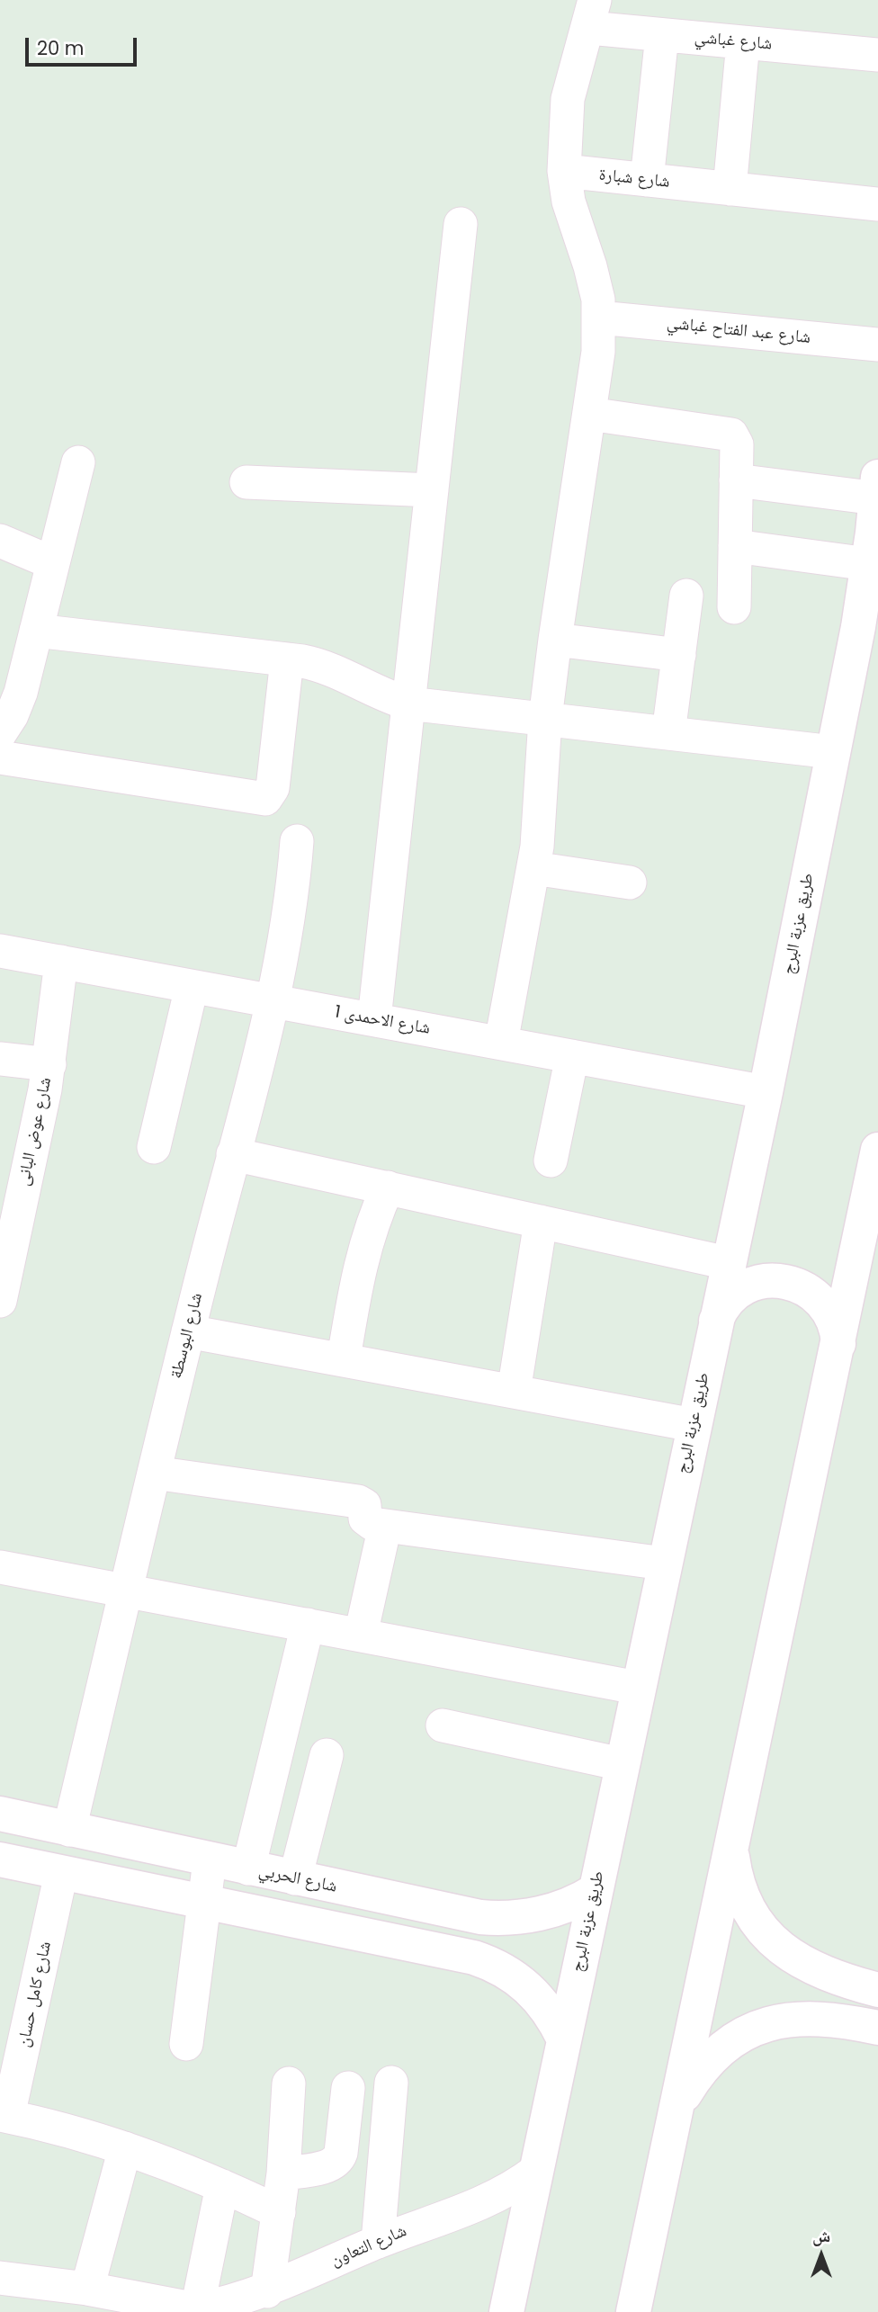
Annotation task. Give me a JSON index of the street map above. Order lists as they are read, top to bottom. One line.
{"streets":{"street":["شارع غباشي","شارع شبارة","شارع عبد الفتاح غباشي","طريق عزبة البرج","شارع الاحمدى 1","شارع عوض البانى","شارع البوسطة","شارع الحربي","شارع كامل حسان","شارع التعاون"]},"crossings":[["طريق عزبة البرج","شارع الاحمدى 1"],["طريق عزبة البرج","شارع الحربي"],["طريق عزبة البرج","شارع التعاون"],["شارع الاحمدى 1","شارع عوض البانى"],["شارع الاحمدى 1","شارع البوسطة"],["شارع البوسطة","شارع الحربي"]],"scale_bar":"20 m","north":"top"}
